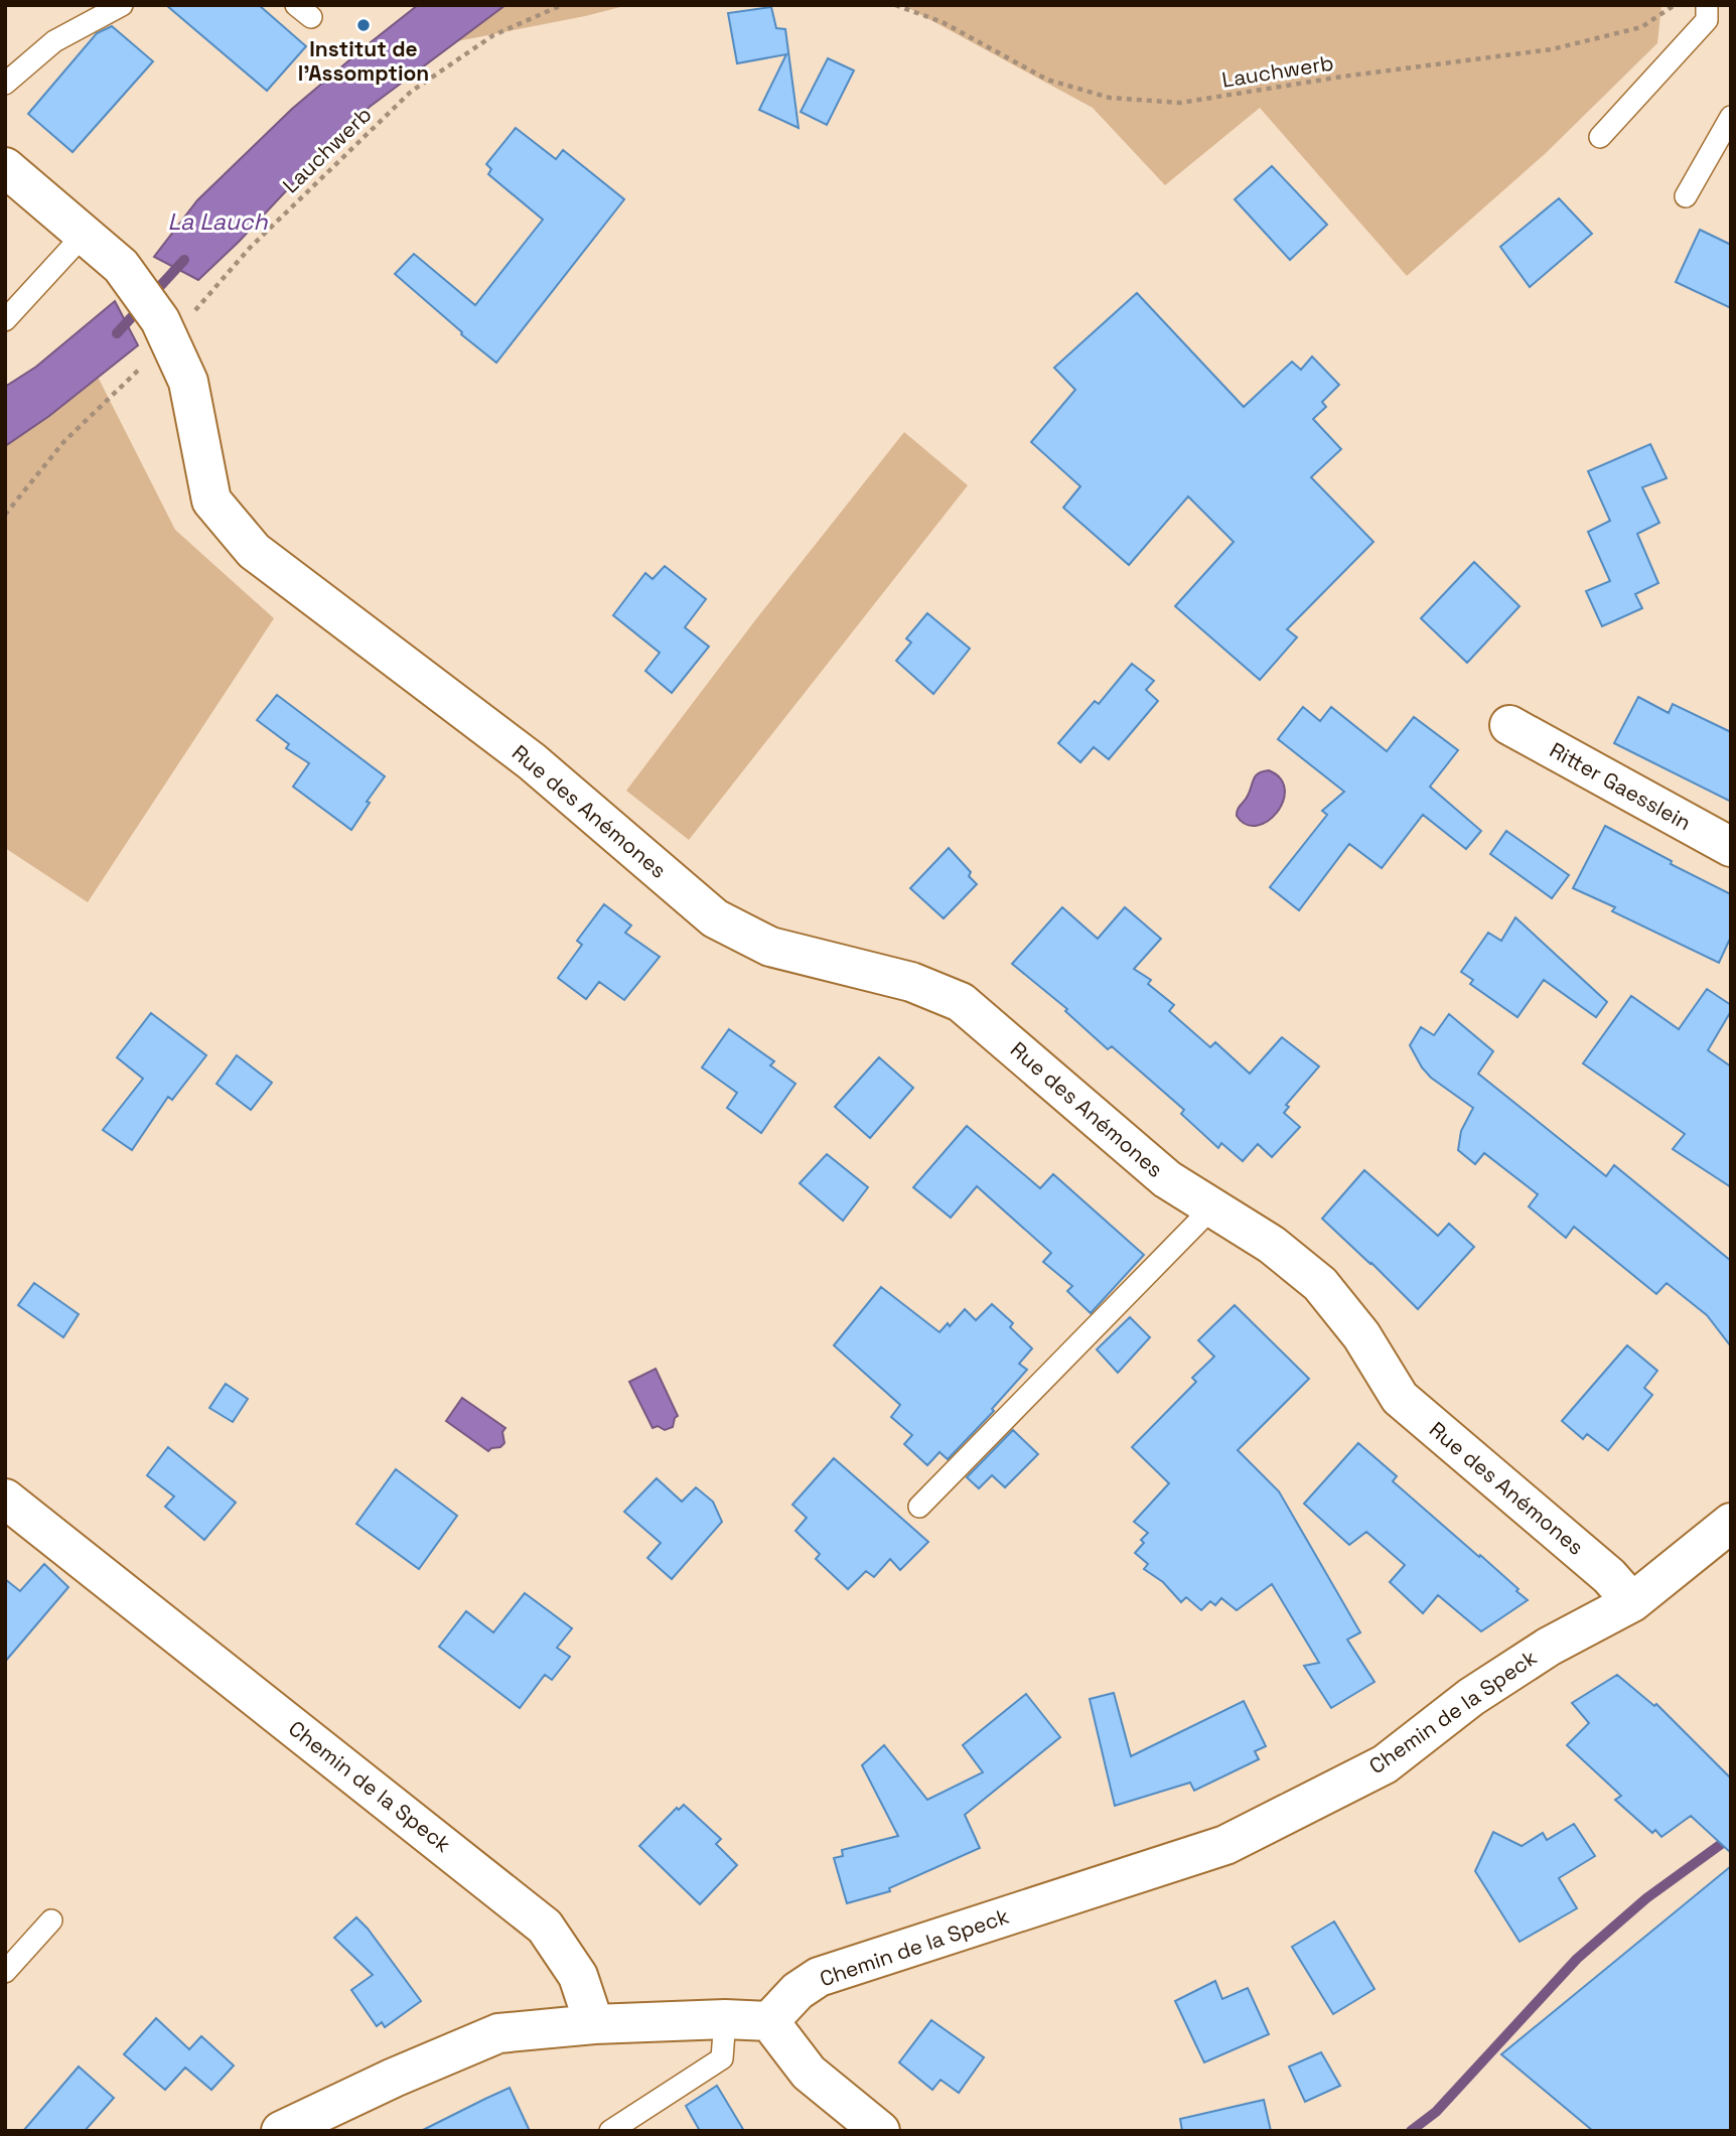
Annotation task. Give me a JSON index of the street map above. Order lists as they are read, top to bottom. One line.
{"streets":{"street":["Ritter Gaesslein","Rue des Anémones","Chemin de la Speck"],"path":["Lauchwerb"]},"crossings":[["Lauchwerb","Rue des Anémones"],["Rue des Anémones","Chemin de la Speck"]],"water":["La Lauch"],"places":["Institut de l'Assomption"]}
